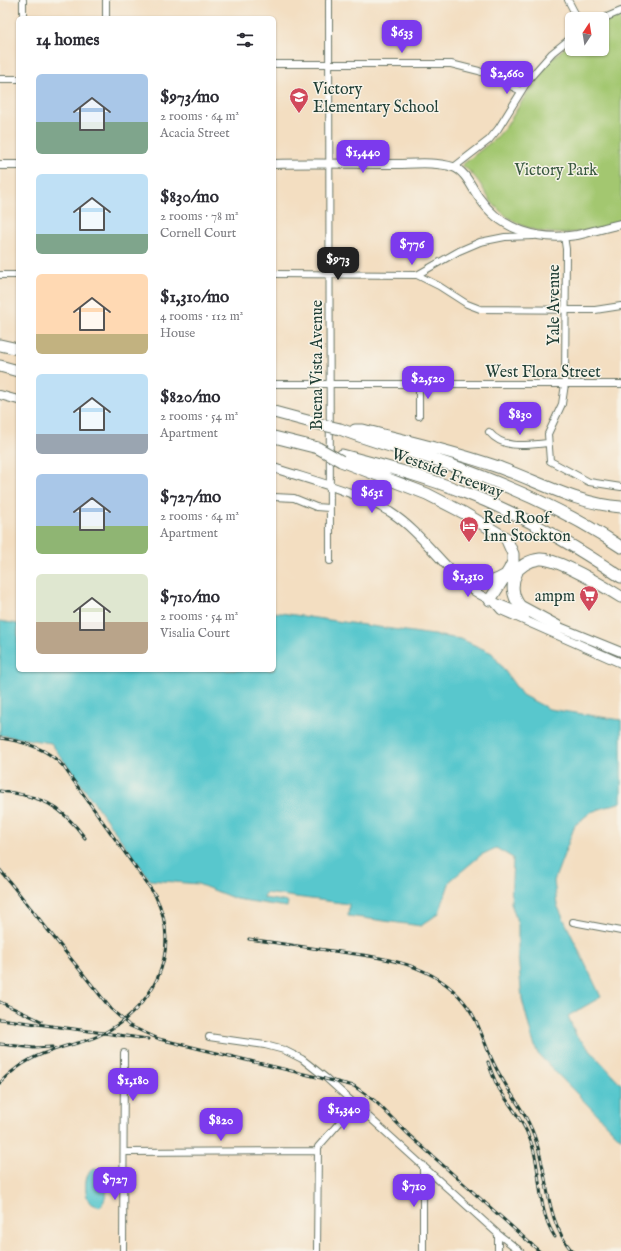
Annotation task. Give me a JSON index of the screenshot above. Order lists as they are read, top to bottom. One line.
{"streets":{"highway":["Westside Freeway"],"street":["Yale Avenue","Buena Vista Avenue","West Flora Street"]},"crossings":[["Yale Avenue","West Flora Street"],["Buena Vista Avenue","West Flora Street"]],"parks":["Victory Park"],"places":{"school or university":["Victory Elementary School"],"hotel":["Red Roof Inn Stockton"],"supermarket":["ampm"]},"north":"top","page":{"heading":"14 homes","price":["$633","$2,660","$1,440","$776","$973","$2,520","$830","$631","$1,310","$1,180","$1,340","$820","$727","$710"],"list":[{"name":"$973/mo","note":"2 rooms · 64 m² · Acacia Street"},{"name":"$830/mo","note":"2 rooms · 78 m² · Cornell Court"},{"name":"$1,310/mo","note":"4 rooms · 112 m² · House"},{"name":"$820/mo","note":"2 rooms · 54 m² · Apartment"},{"name":"$727/mo","note":"2 rooms · 64 m² · Apartment"},{"name":"$710/mo","note":"2 rooms · 54 m² · Visalia Court"}]}}
